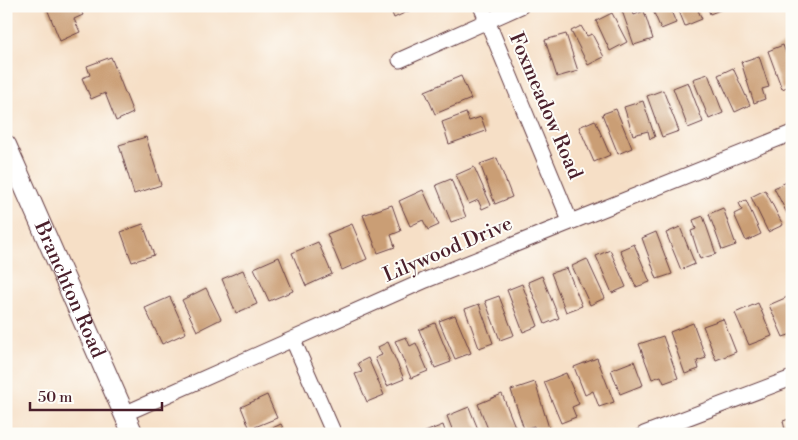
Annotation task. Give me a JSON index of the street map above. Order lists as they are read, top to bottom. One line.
{"streets":{"main road":["Branchton Road"],"street":["Foxmeadow Road","Lilywood Drive"]},"crossings":[["Foxmeadow Road","Lilywood Drive"],["Lilywood Drive","Branchton Road"]],"scale_bar":"50 m"}
